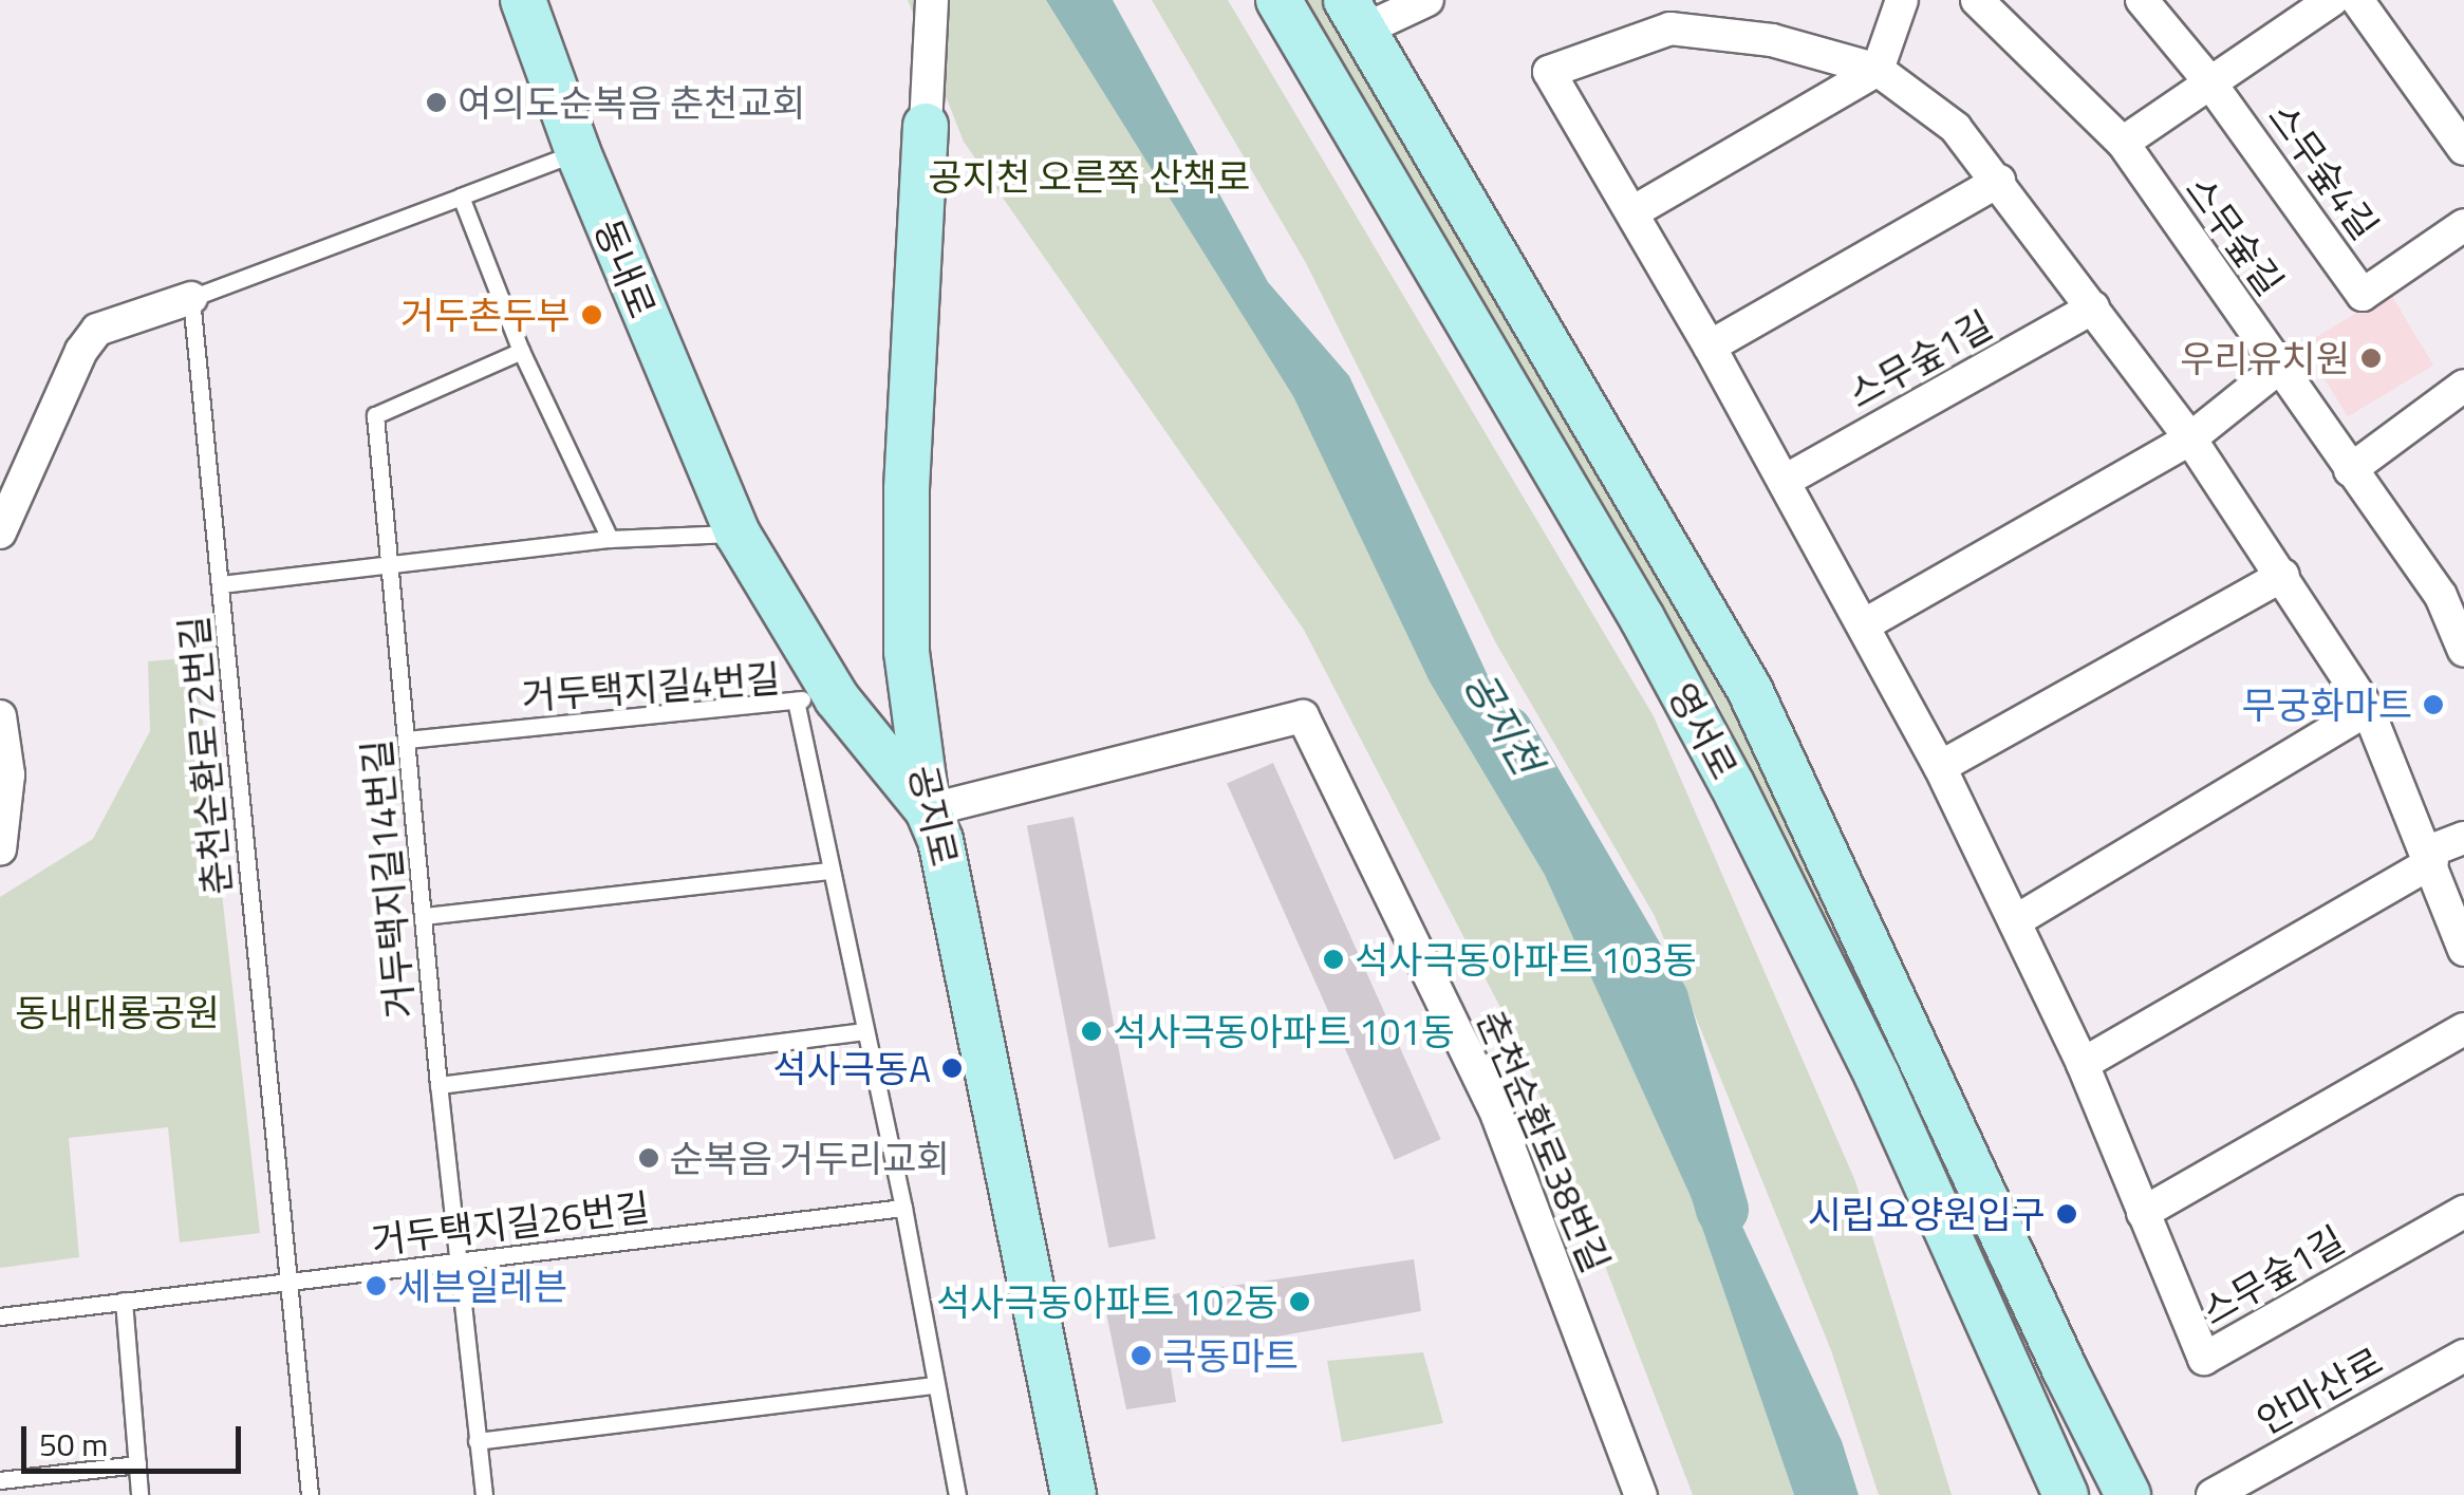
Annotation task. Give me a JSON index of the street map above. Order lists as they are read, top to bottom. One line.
{"streets":{"street":["스무숲4길","스무숲길","동내로","스무숲1길","영서로","공지로","춘천순환로38번길","안마산로"],"lane":["거두택지길4번길","춘천순환로72번길","거두택지길14번길","거두택지길26번길"]},"crossings":[["동내로","거두택지길4번길"],["동내로","공지로"],["동내로","춘천순환로38번길"],["거두택지길4번길","거두택지길14번길"],["거두택지길4번길","거두택지길26번길"],["춘천순환로72번길","거두택지길26번길"],["공지로","춘천순환로38번길"],["거두택지길14번길","거두택지길26번길"]],"water":["공지천"],"parks":["공지천 오른쪽 산책로","동내대룡공원"],"places":["여의도순복음 춘천교회","거두촌두부","우리유치원","무궁화마트","석사극동아파트 103동","석사극동아파트 101동","석사극동A","순복음 거두리교회","시립요양원입구","세븐일레븐","석사극동아파트 102동","극동마트"],"scale_bar":"50 m"}
